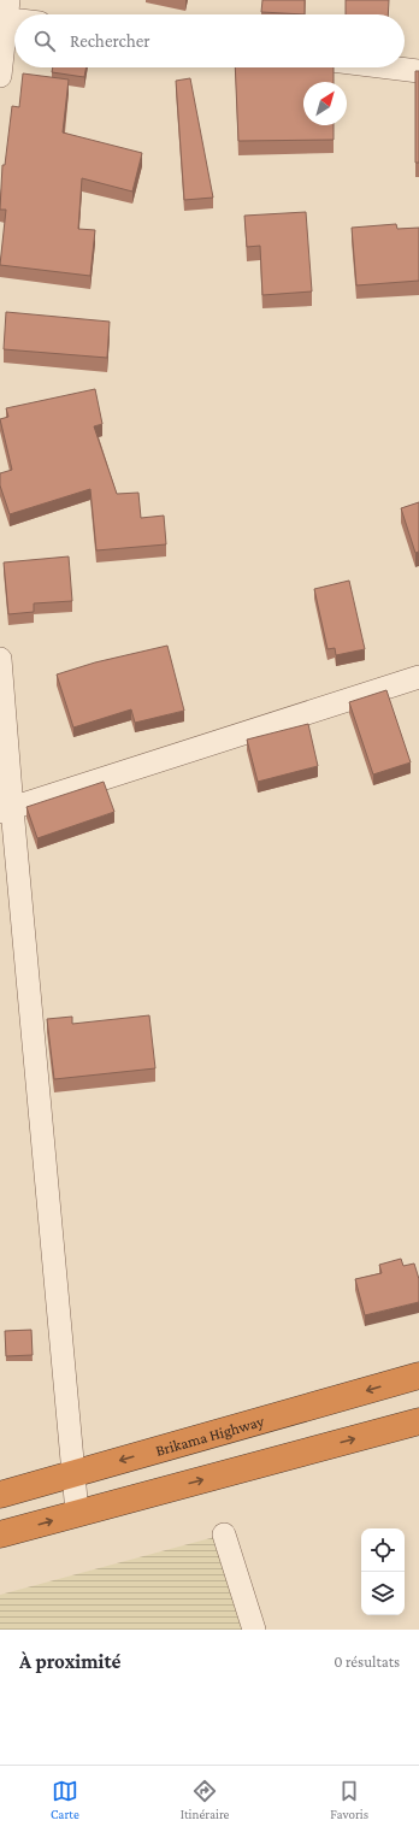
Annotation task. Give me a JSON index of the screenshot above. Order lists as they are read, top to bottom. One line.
{"streets":{"highway":["Brikama Highway"]},"north":"top right","page":{"search":"Rechercher","heading":["À proximité","0 résultats"],"nav":["Carte","Itinéraire","Favoris"]}}
